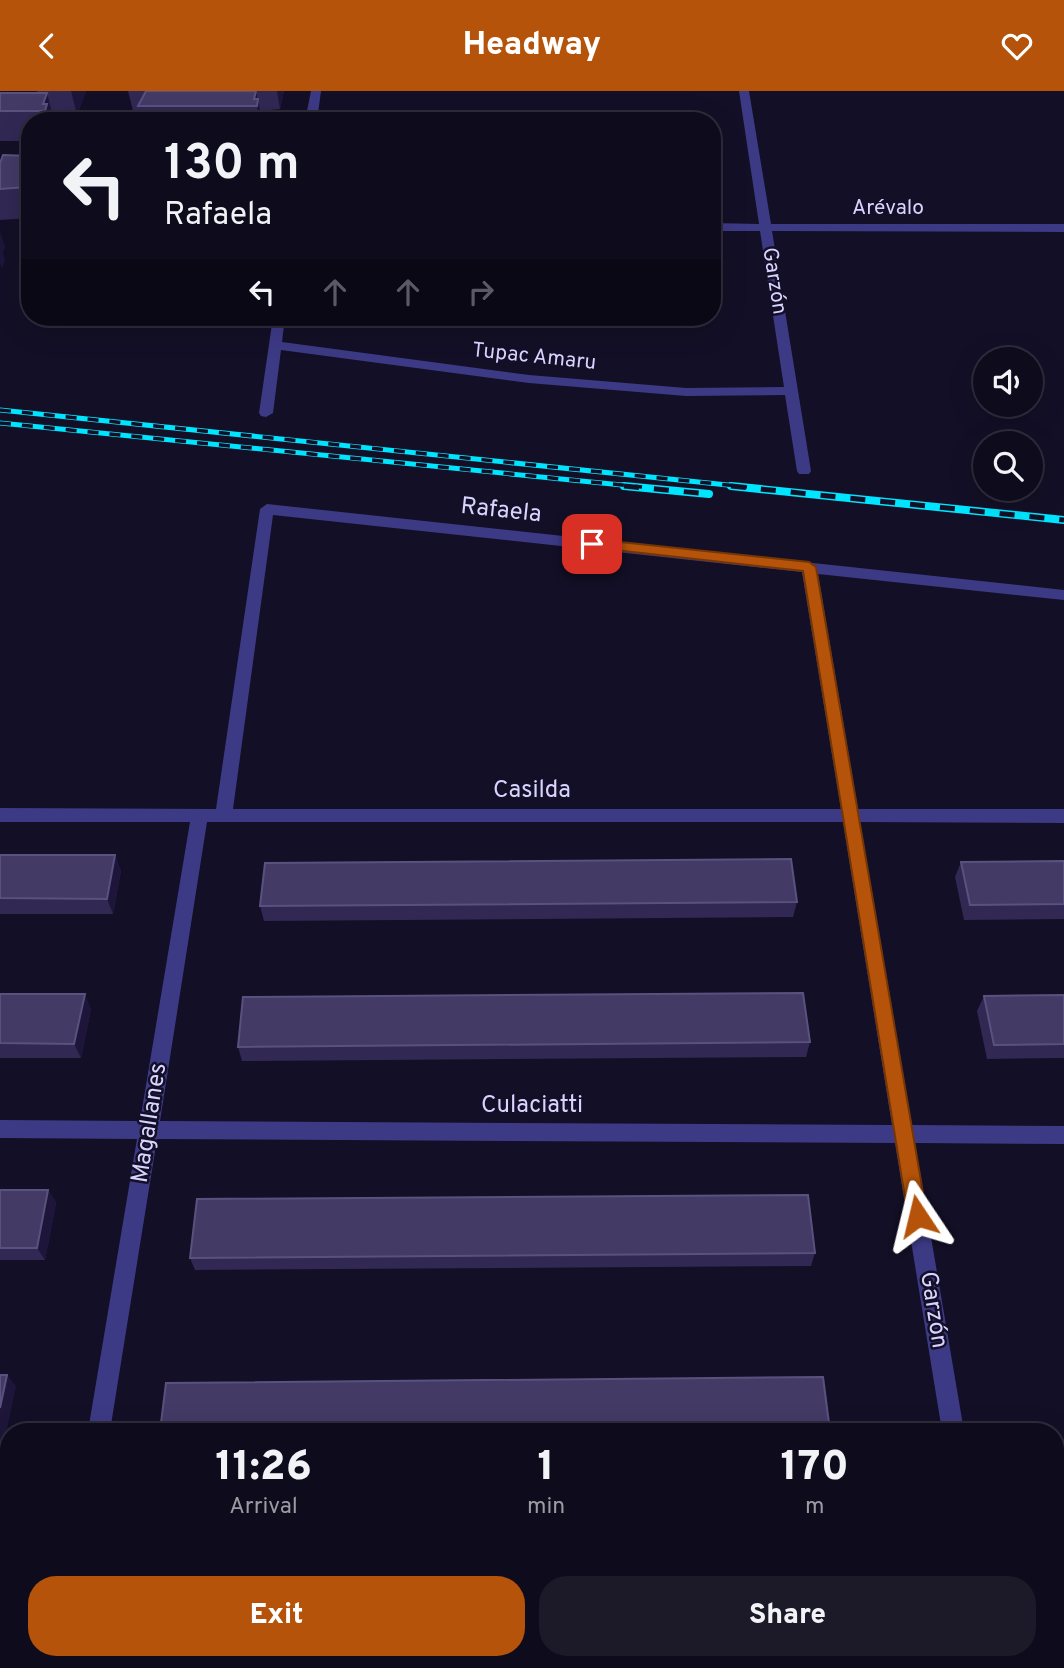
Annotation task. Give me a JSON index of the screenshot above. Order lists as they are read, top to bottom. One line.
{"streets":{"street":["Arévalo","Garzón","Tupac Amaru","Rafaela","Casilda","Culaciatti","Magallanes"]},"crossings":[["Arévalo","Garzón"],["Garzón","Tupac Amaru"],["Garzón","Rafaela"],["Garzón","Casilda"],["Garzón","Culaciatti"],["Rafaela","Casilda"],["Casilda","Magallanes"],["Culaciatti","Magallanes"]],"page":{"header":"Headway","turn":["130 m","Rafaela"],"eta":["11:26","Arrival","1","min","170","m"],"buttons":["Exit","Share"]}}
